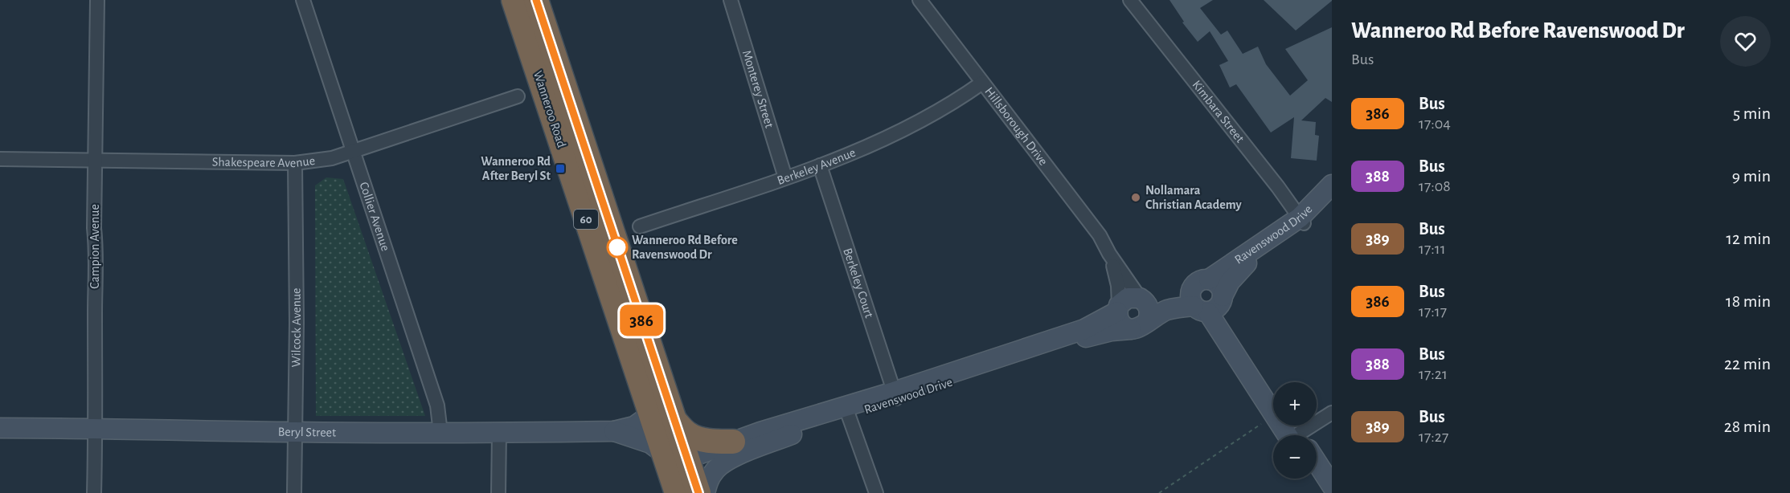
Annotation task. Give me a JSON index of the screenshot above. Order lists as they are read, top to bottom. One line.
{"streets":{"highway":["Wanneroo Road","60"],"street":["Monterey Street","Kimbara Street","Hillsborough Drive","Shakespeare Avenue","Berkeley Avenue","Collier Avenue","Ravenswood Drive","Campion Avenue","Berkeley Court","Wilcock Avenue","Beryl Street"]},"crossings":[["Monterey Street","Berkeley Avenue"],["Wanneroo Road","Ravenswood Drive"],["Wanneroo Road","Beryl Street"],["Kimbara Street","Ravenswood Drive"],["Hillsborough Drive","Berkeley Avenue"],["Hillsborough Drive","Ravenswood Drive"],["Shakespeare Avenue","Collier Avenue"],["Shakespeare Avenue","Campion Avenue"],["Shakespeare Avenue","Wilcock Avenue"],["Berkeley Avenue","Berkeley Court"],["Collier Avenue","Beryl Street"],["Ravenswood Drive","Berkeley Court"],["Campion Avenue","Beryl Street"],["Wilcock Avenue","Beryl Street"]],"places":{"transit":["Wanneroo Rd After Beryl St"],"other":["Nollamara Christian Academy","Wanneroo Rd Before Ravenswood Dr"]},"lines":["bus line 386"],"page":{"on_map":"386","heading":["Wanneroo Rd Before Ravenswood Dr","Bus"],"list":[{"mark":"386","name":"Bus","note":"17:04","value":"5 min"},{"mark":"388","name":"Bus","note":"17:08","value":"9 min"},{"mark":"389","name":"Bus","note":"17:11","value":"12 min"},{"mark":"386","name":"Bus","note":"17:17","value":"18 min"},{"mark":"388","name":"Bus","note":"17:21","value":"22 min"},{"mark":"389","name":"Bus","note":"17:27","value":"28 min"}],"map_buttons":["+","−"]}}
